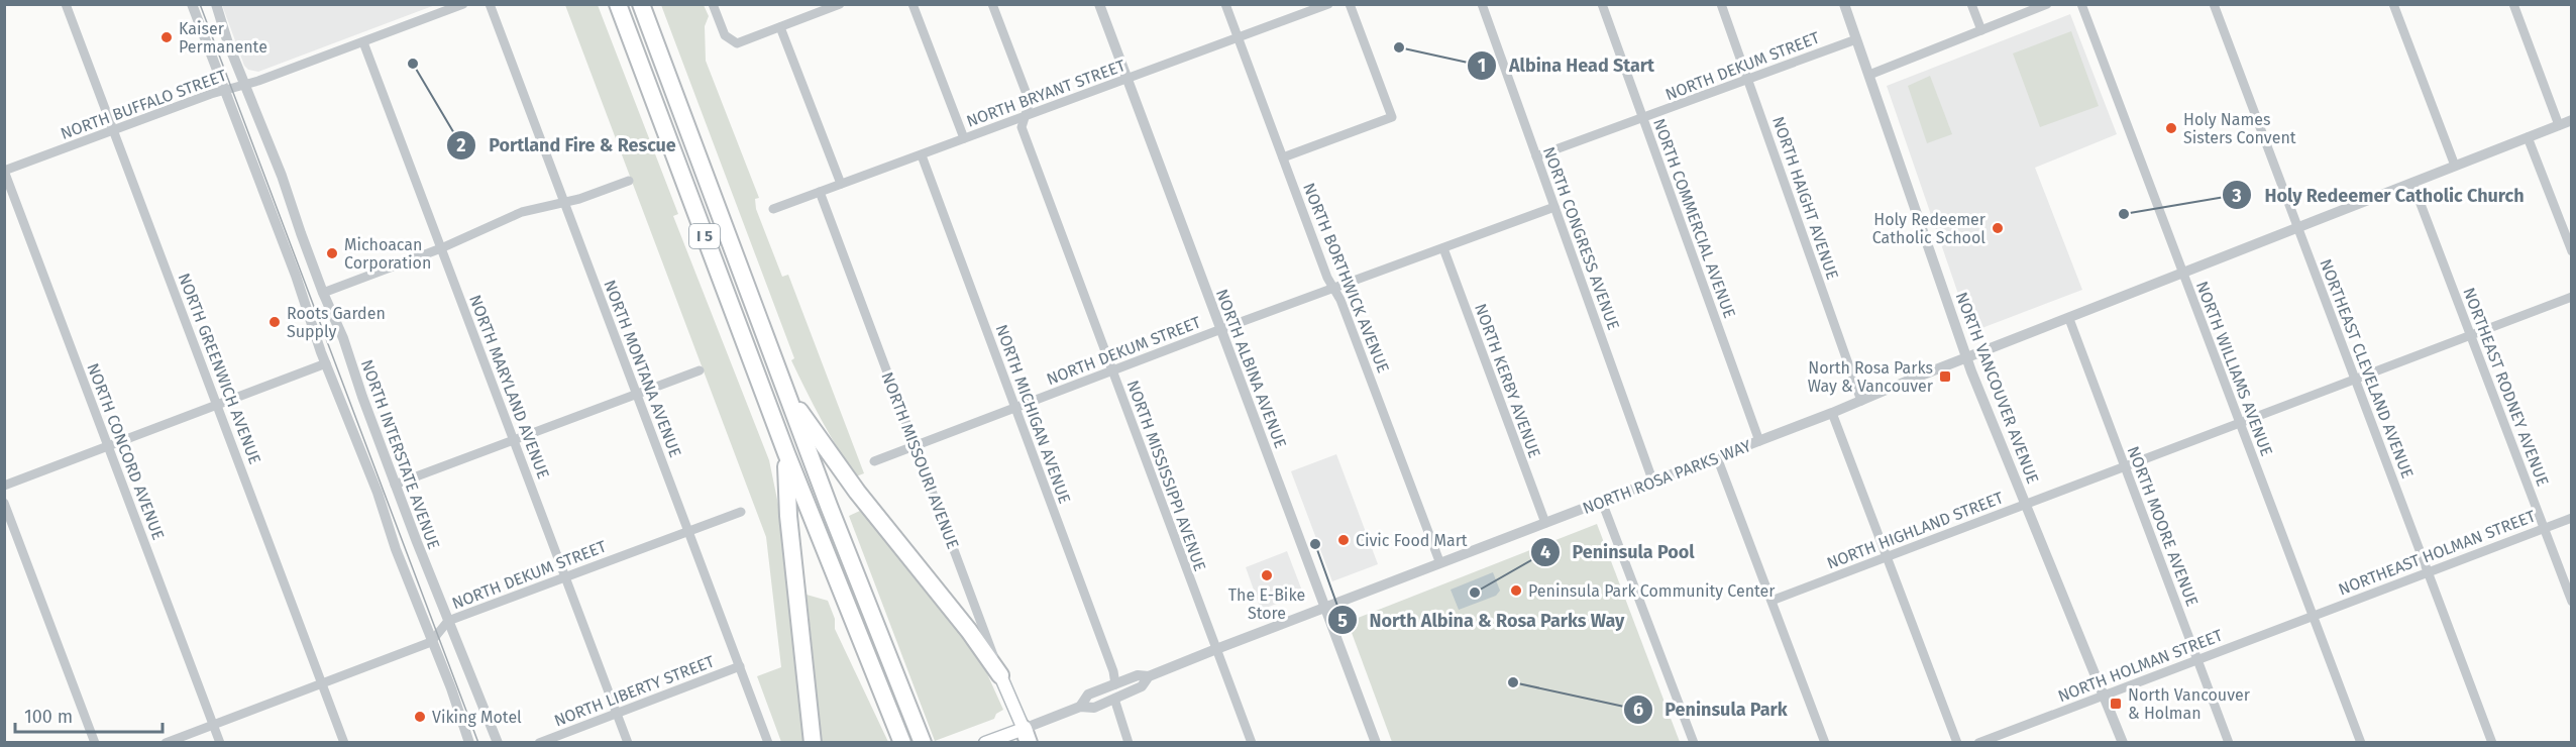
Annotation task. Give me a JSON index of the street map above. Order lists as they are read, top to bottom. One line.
{"streets":{"highway":["I 5"],"main road":["NORTH MISSOURI AVENUE","NORTH ROSA PARKS WAY"],"street":["NORTH DEKUM STREET","NORTH BRYANT STREET","NORTH BUFFALO STREET","NORTH HAIGHT AVENUE","NORTH COMMERCIAL AVENUE","NORTH CONGRESS AVENUE","NORTH BORTHWICK AVENUE","NORTH GREENWICH AVENUE","NORTH MONTANA AVENUE","NORTH ALBINA AVENUE","NORTH WILLIAMS AVENUE","NORTHEAST CLEVELAND AVENUE","NORTH KERBY AVENUE","NORTH MARYLAND AVENUE","NORTHEAST RODNEY AVENUE","NORTH VANCOUVER AVENUE","NORTH MICHIGAN AVENUE","NORTH CONCORD AVENUE","NORTH INTERSTATE AVENUE","NORTH MISSISSIPPI AVENUE","NORTH MOORE AVENUE","NORTH HIGHLAND STREET","NORTHEAST HOLMAN STREET","NORTH HOLMAN STREET","NORTH LIBERTY STREET"]},"crossings":[["NORTH DEKUM STREET","NORTH HAIGHT AVENUE"],["NORTH DEKUM STREET","NORTH COMMERCIAL AVENUE"],["NORTH DEKUM STREET","NORTH CONGRESS AVENUE"],["NORTH DEKUM STREET","NORTH BORTHWICK AVENUE"],["NORTH DEKUM STREET","NORTH GREENWICH AVENUE"],["NORTH DEKUM STREET","NORTH MONTANA AVENUE"],["NORTH DEKUM STREET","NORTH ALBINA AVENUE"],["NORTH DEKUM STREET","NORTH KERBY AVENUE"],["NORTH DEKUM STREET","NORTH MARYLAND AVENUE"],["NORTH DEKUM STREET","NORTH VANCOUVER AVENUE"],["NORTH DEKUM STREET","NORTH MICHIGAN AVENUE"],["NORTH DEKUM STREET","NORTH CONCORD AVENUE"],["NORTH DEKUM STREET","NORTH INTERSTATE AVENUE"],["NORTH DEKUM STREET","NORTH MISSOURI AVENUE"],["NORTH DEKUM STREET","NORTH MISSISSIPPI AVENUE"],["NORTH BRYANT STREET","NORTH BORTHWICK AVENUE"],["NORTH BRYANT STREET","NORTH ALBINA AVENUE"],["NORTH BRYANT STREET","NORTH MICHIGAN AVENUE"],["NORTH BRYANT STREET","NORTH MISSOURI AVENUE"],["NORTH BRYANT STREET","NORTH MISSISSIPPI AVENUE"],["NORTH BUFFALO STREET","NORTH GREENWICH AVENUE"],["NORTH BUFFALO STREET","NORTH MARYLAND AVENUE"],["NORTH BUFFALO STREET","NORTH CONCORD AVENUE"],["NORTH BUFFALO STREET","NORTH INTERSTATE AVENUE"],["NORTH HAIGHT AVENUE","NORTH ROSA PARKS WAY"],["NORTH COMMERCIAL AVENUE","NORTH ROSA PARKS WAY"],["NORTH CONGRESS AVENUE","NORTH ROSA PARKS WAY"],["NORTH BORTHWICK AVENUE","NORTH ROSA PARKS WAY"],["NORTH MONTANA AVENUE","NORTH LIBERTY STREET"],["NORTH ALBINA AVENUE","NORTH ROSA PARKS WAY"],["NORTH WILLIAMS AVENUE","NORTH ROSA PARKS WAY"],["NORTH WILLIAMS AVENUE","NORTH HIGHLAND STREET"],["NORTH WILLIAMS AVENUE","NORTHEAST HOLMAN STREET"],["NORTH WILLIAMS AVENUE","NORTH HOLMAN STREET"],["NORTHEAST CLEVELAND AVENUE","NORTH ROSA PARKS WAY"],["NORTHEAST CLEVELAND AVENUE","NORTH HIGHLAND STREET"],["NORTHEAST CLEVELAND AVENUE","NORTHEAST HOLMAN STREET"],["NORTH KERBY AVENUE","NORTH ROSA PARKS WAY"],["NORTH MARYLAND AVENUE","NORTH LIBERTY STREET"],["NORTHEAST RODNEY AVENUE","NORTH ROSA PARKS WAY"],["NORTHEAST RODNEY AVENUE","NORTH HIGHLAND STREET"],["NORTHEAST RODNEY AVENUE","NORTHEAST HOLMAN STREET"],["NORTH VANCOUVER AVENUE","NORTH ROSA PARKS WAY"],["NORTH VANCOUVER AVENUE","NORTH HIGHLAND STREET"],["NORTH VANCOUVER AVENUE","NORTH HOLMAN STREET"],["NORTH MICHIGAN AVENUE","NORTH ROSA PARKS WAY"],["NORTH MISSOURI AVENUE","NORTH ROSA PARKS WAY"],["NORTH MISSISSIPPI AVENUE","NORTH ROSA PARKS WAY"],["NORTH ROSA PARKS WAY","NORTH MOORE AVENUE"],["NORTH MOORE AVENUE","NORTH HIGHLAND STREET"],["NORTH MOORE AVENUE","NORTH HOLMAN STREET"],["NORTHEAST HOLMAN STREET","NORTH HOLMAN STREET"]],"places":{"other":["Kaiser Permanente","Albina Head Start","Portland Fire & Rescue","Holy Names Sisters Convent","Holy Redeemer Catholic Church","Holy Redeemer Catholic School","Michoacan Corporation","Roots Garden Supply","Civic Food Mart","North Albina & Rosa Parks Way","The E-Bike Store","Peninsula Park Community Center","Peninsula Pool","Peninsula Park","Viking Motel"],"transit":["North Rosa Parks Way & Vancouver","North Vancouver & Holman"]},"scale_bar":"100 m"}
